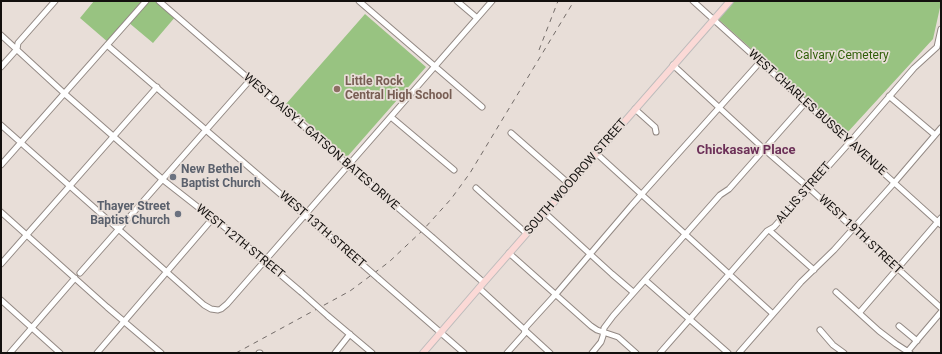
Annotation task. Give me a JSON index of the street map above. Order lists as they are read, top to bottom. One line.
{"streets":{"main road":["SOUTH WOODROW STREET"],"street":["WEST CHARLES BUSSEY AVENUE","WEST DAISY L GATSON BATES DRIVE","ALLIS STREET","WEST 13TH STREET","WEST 19TH STREET","WEST 12TH STREET"]},"crossings":[["WEST CHARLES BUSSEY AVENUE","SOUTH WOODROW STREET"],["WEST CHARLES BUSSEY AVENUE","ALLIS STREET"],["WEST DAISY L GATSON BATES DRIVE","SOUTH WOODROW STREET"],["SOUTH WOODROW STREET","WEST 13TH STREET"],["SOUTH WOODROW STREET","WEST 19TH STREET"],["ALLIS STREET","WEST 19TH STREET"]],"districts":["Chickasaw Place"],"parks":["Calvary Cemetery"],"places":["Little Rock Central High School","New Bethel Baptist Church","Thayer Street Baptist Church"]}
